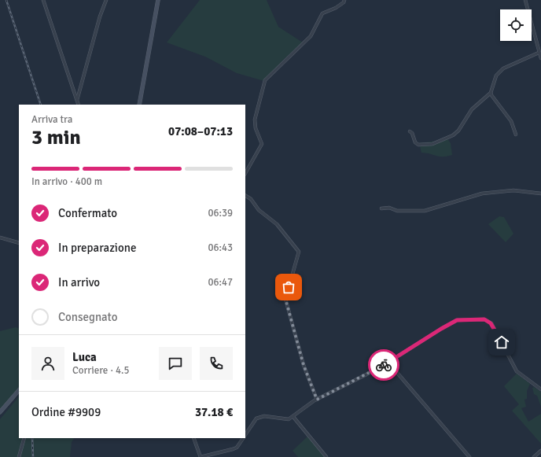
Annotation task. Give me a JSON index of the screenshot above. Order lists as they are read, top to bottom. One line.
{"page":{"heading":["3 min","Arriva tra","07:08–07:13"],"panel":["Luca","Corriere · 4.5","Ordine #9909","37.18 €"],"bar":"In arrivo · 400 m","list":[["Confermato","06:39"],["In preparazione","06:43"],["In arrivo","06:47"],"Consegnato"]}}
